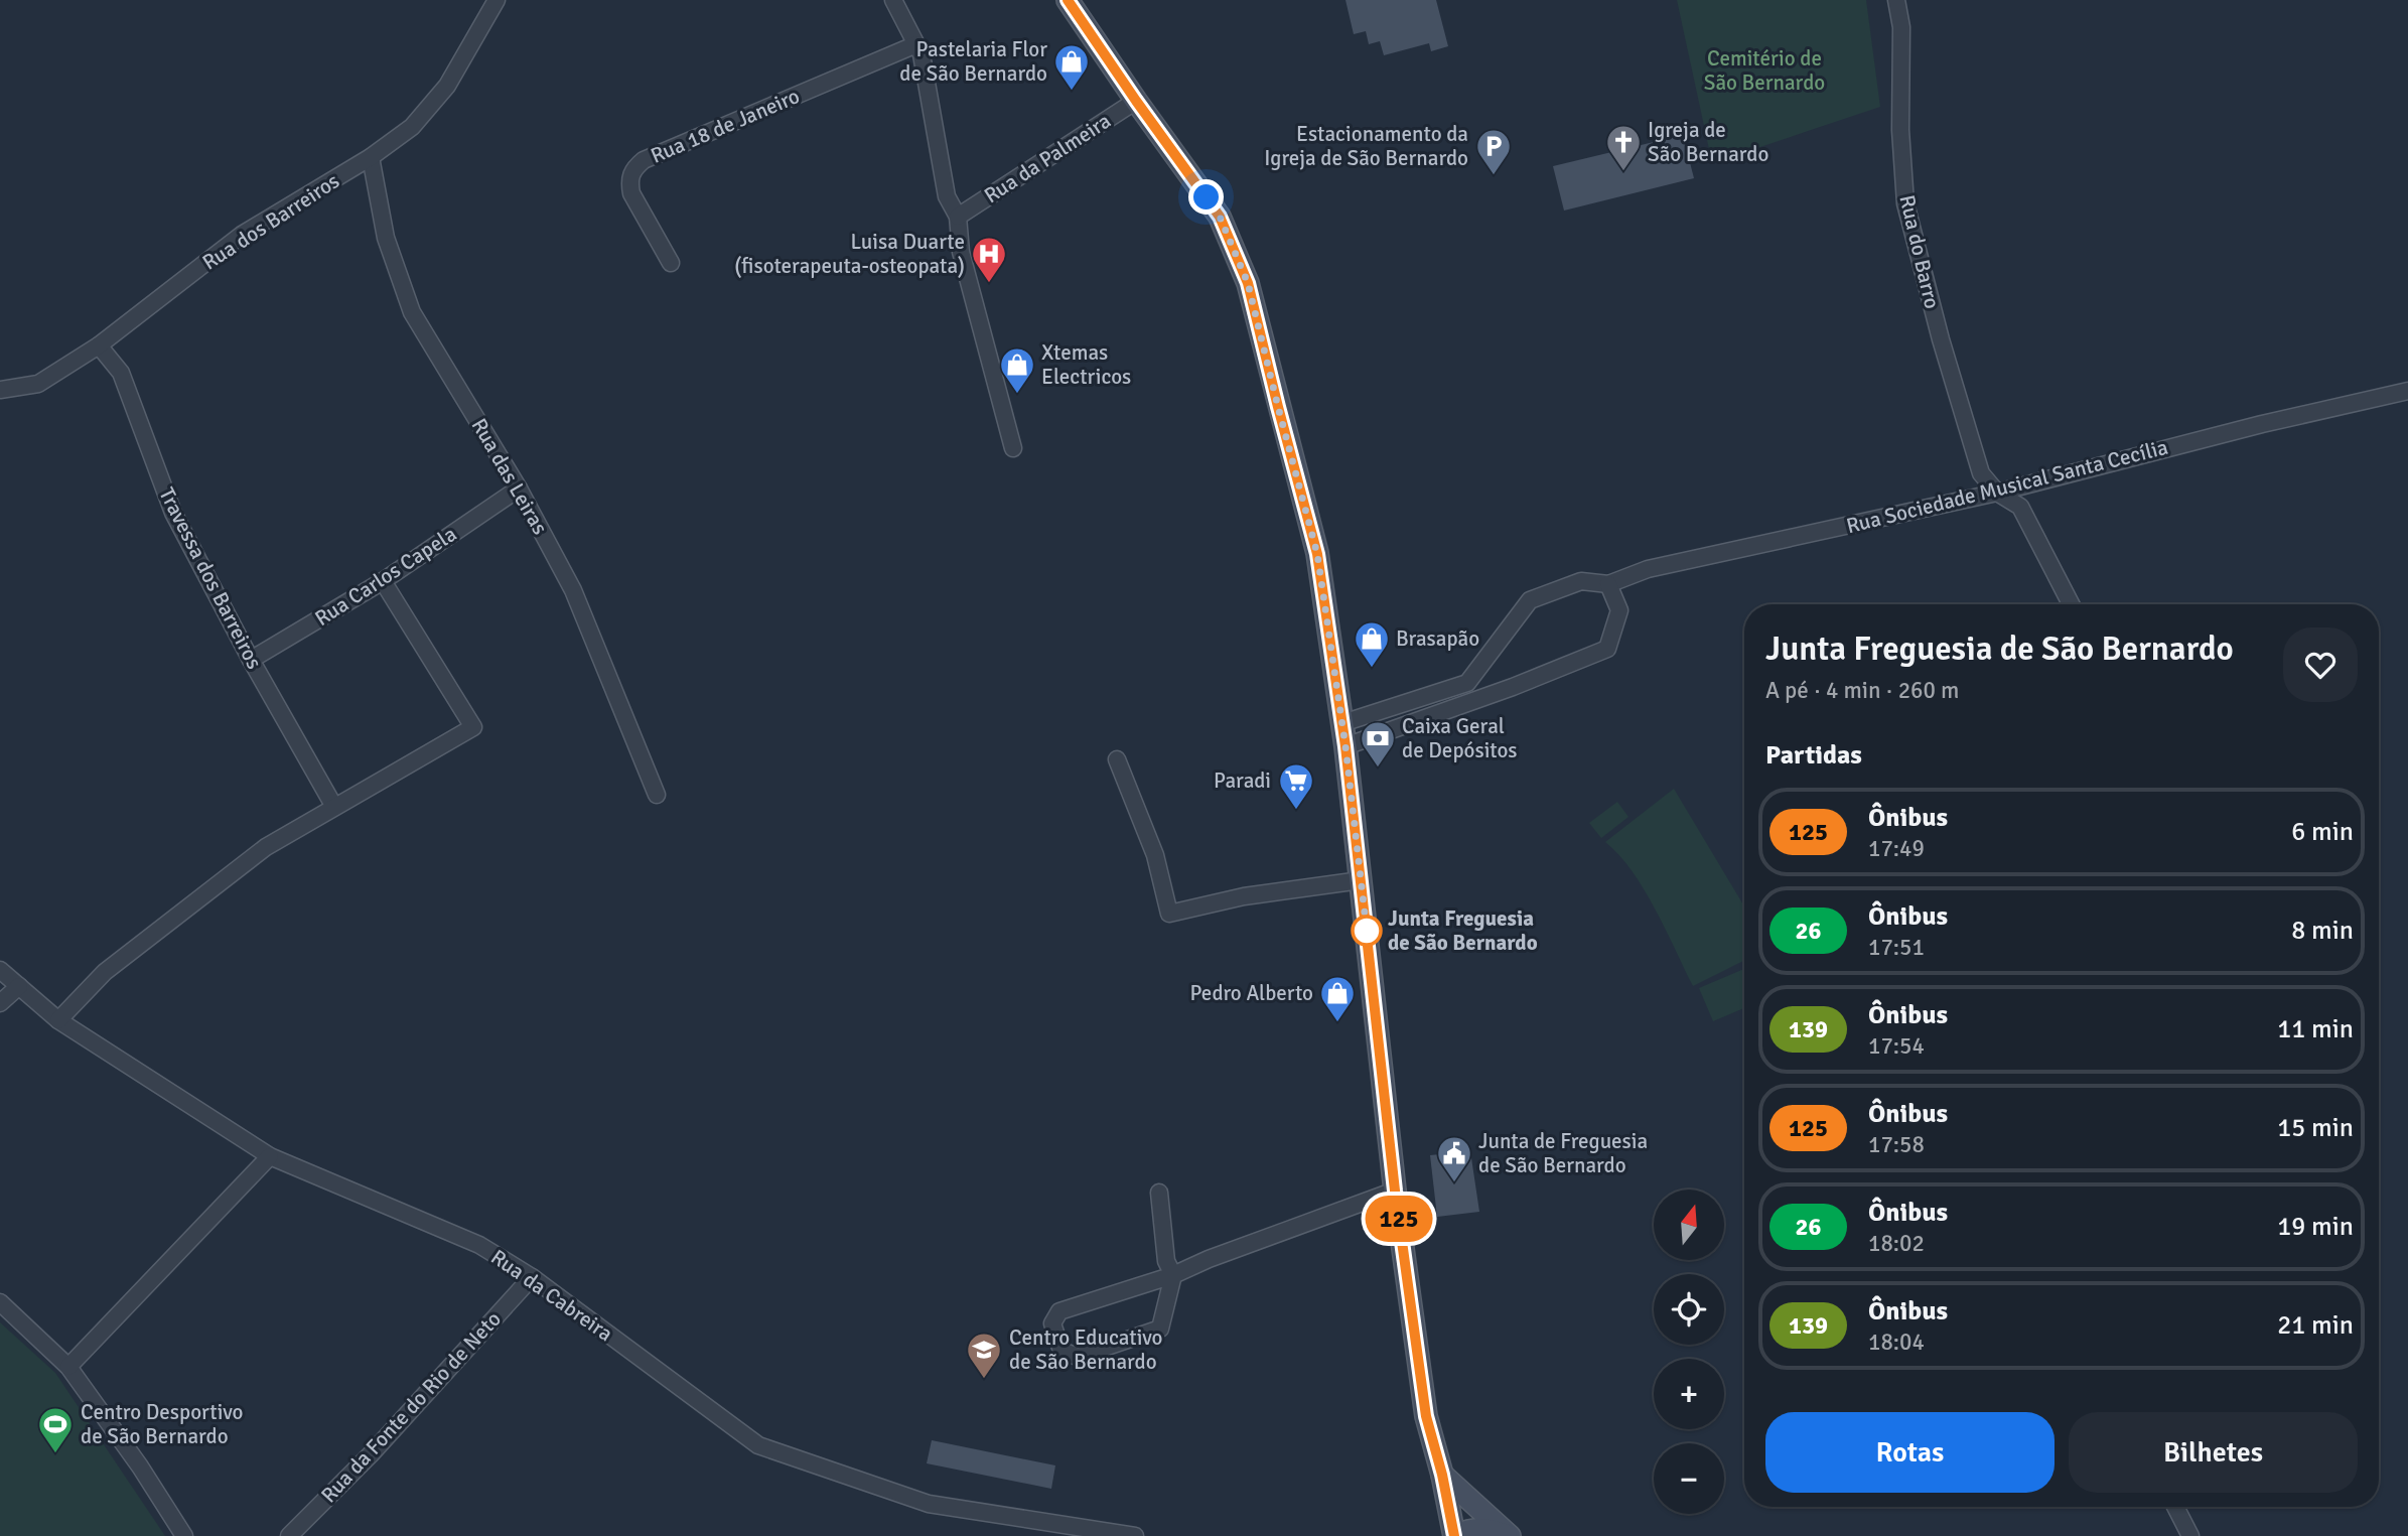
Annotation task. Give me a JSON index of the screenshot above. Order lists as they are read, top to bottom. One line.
{"streets":{"street":["Rua 18 de Janeiro","Rua da Palmeira","Rua dos Barreiros","Rua do Barro","Rua das Leiras","Rua Sociedade Musical Santa Cecília","Rua Carlos Capela","Travessa dos Barreiros","Rua da Cabreira","Rua da Fonte do Rio de Neto"]},"crossings":[["Rua dos Barreiros","Rua das Leiras"],["Rua dos Barreiros","Travessa dos Barreiros"],["Rua do Barro","Rua Sociedade Musical Santa Cecília"],["Rua das Leiras","Rua Carlos Capela"],["Rua Carlos Capela","Travessa dos Barreiros"],["Rua da Cabreira","Rua da Fonte do Rio de Neto"]],"parks":["Cemitério de São Bernardo"],"places":{"shop":["Pastelaria Flor de São Bernardo","Xtemas Electricos","Brasapão","Pedro Alberto"],"church":["Igreja de São Bernardo"],"parking":["Estacionamento da Igreja de São Bernardo"],"hospital":["Luisa Duarte (fisoterapeuta-osteopata)"],"bank":["Caixa Geral de Depósitos"],"supermarket":["Paradi"],"other":["Junta Freguesia de São Bernardo"],"public building":["Junta de Freguesia de São Bernardo"],"school or university":["Centro Educativo de São Bernardo"],"sports":["Centro Desportivo de São Bernardo"]},"lines":["bus line 125"],"north":"top","page":{"on_map":"125","heading":[["Junta Freguesia de São Bernardo","A pé · 4 min · 260 m"],"Partidas"],"list":[{"mark":"125","name":"Ônibus","note":"17:49","value":"6 min"},{"mark":"26","name":"Ônibus","note":"17:51","value":"8 min"},{"mark":"139","name":"Ônibus","note":"17:54","value":"11 min"},{"mark":"125","name":"Ônibus","note":"17:58","value":"15 min"},{"mark":"26","name":"Ônibus","note":"18:02","value":"19 min"},{"mark":"139","name":"Ônibus","note":"18:04","value":"21 min"}],"map_buttons":["+","−"],"buttons":["Rotas","Bilhetes"]}}
